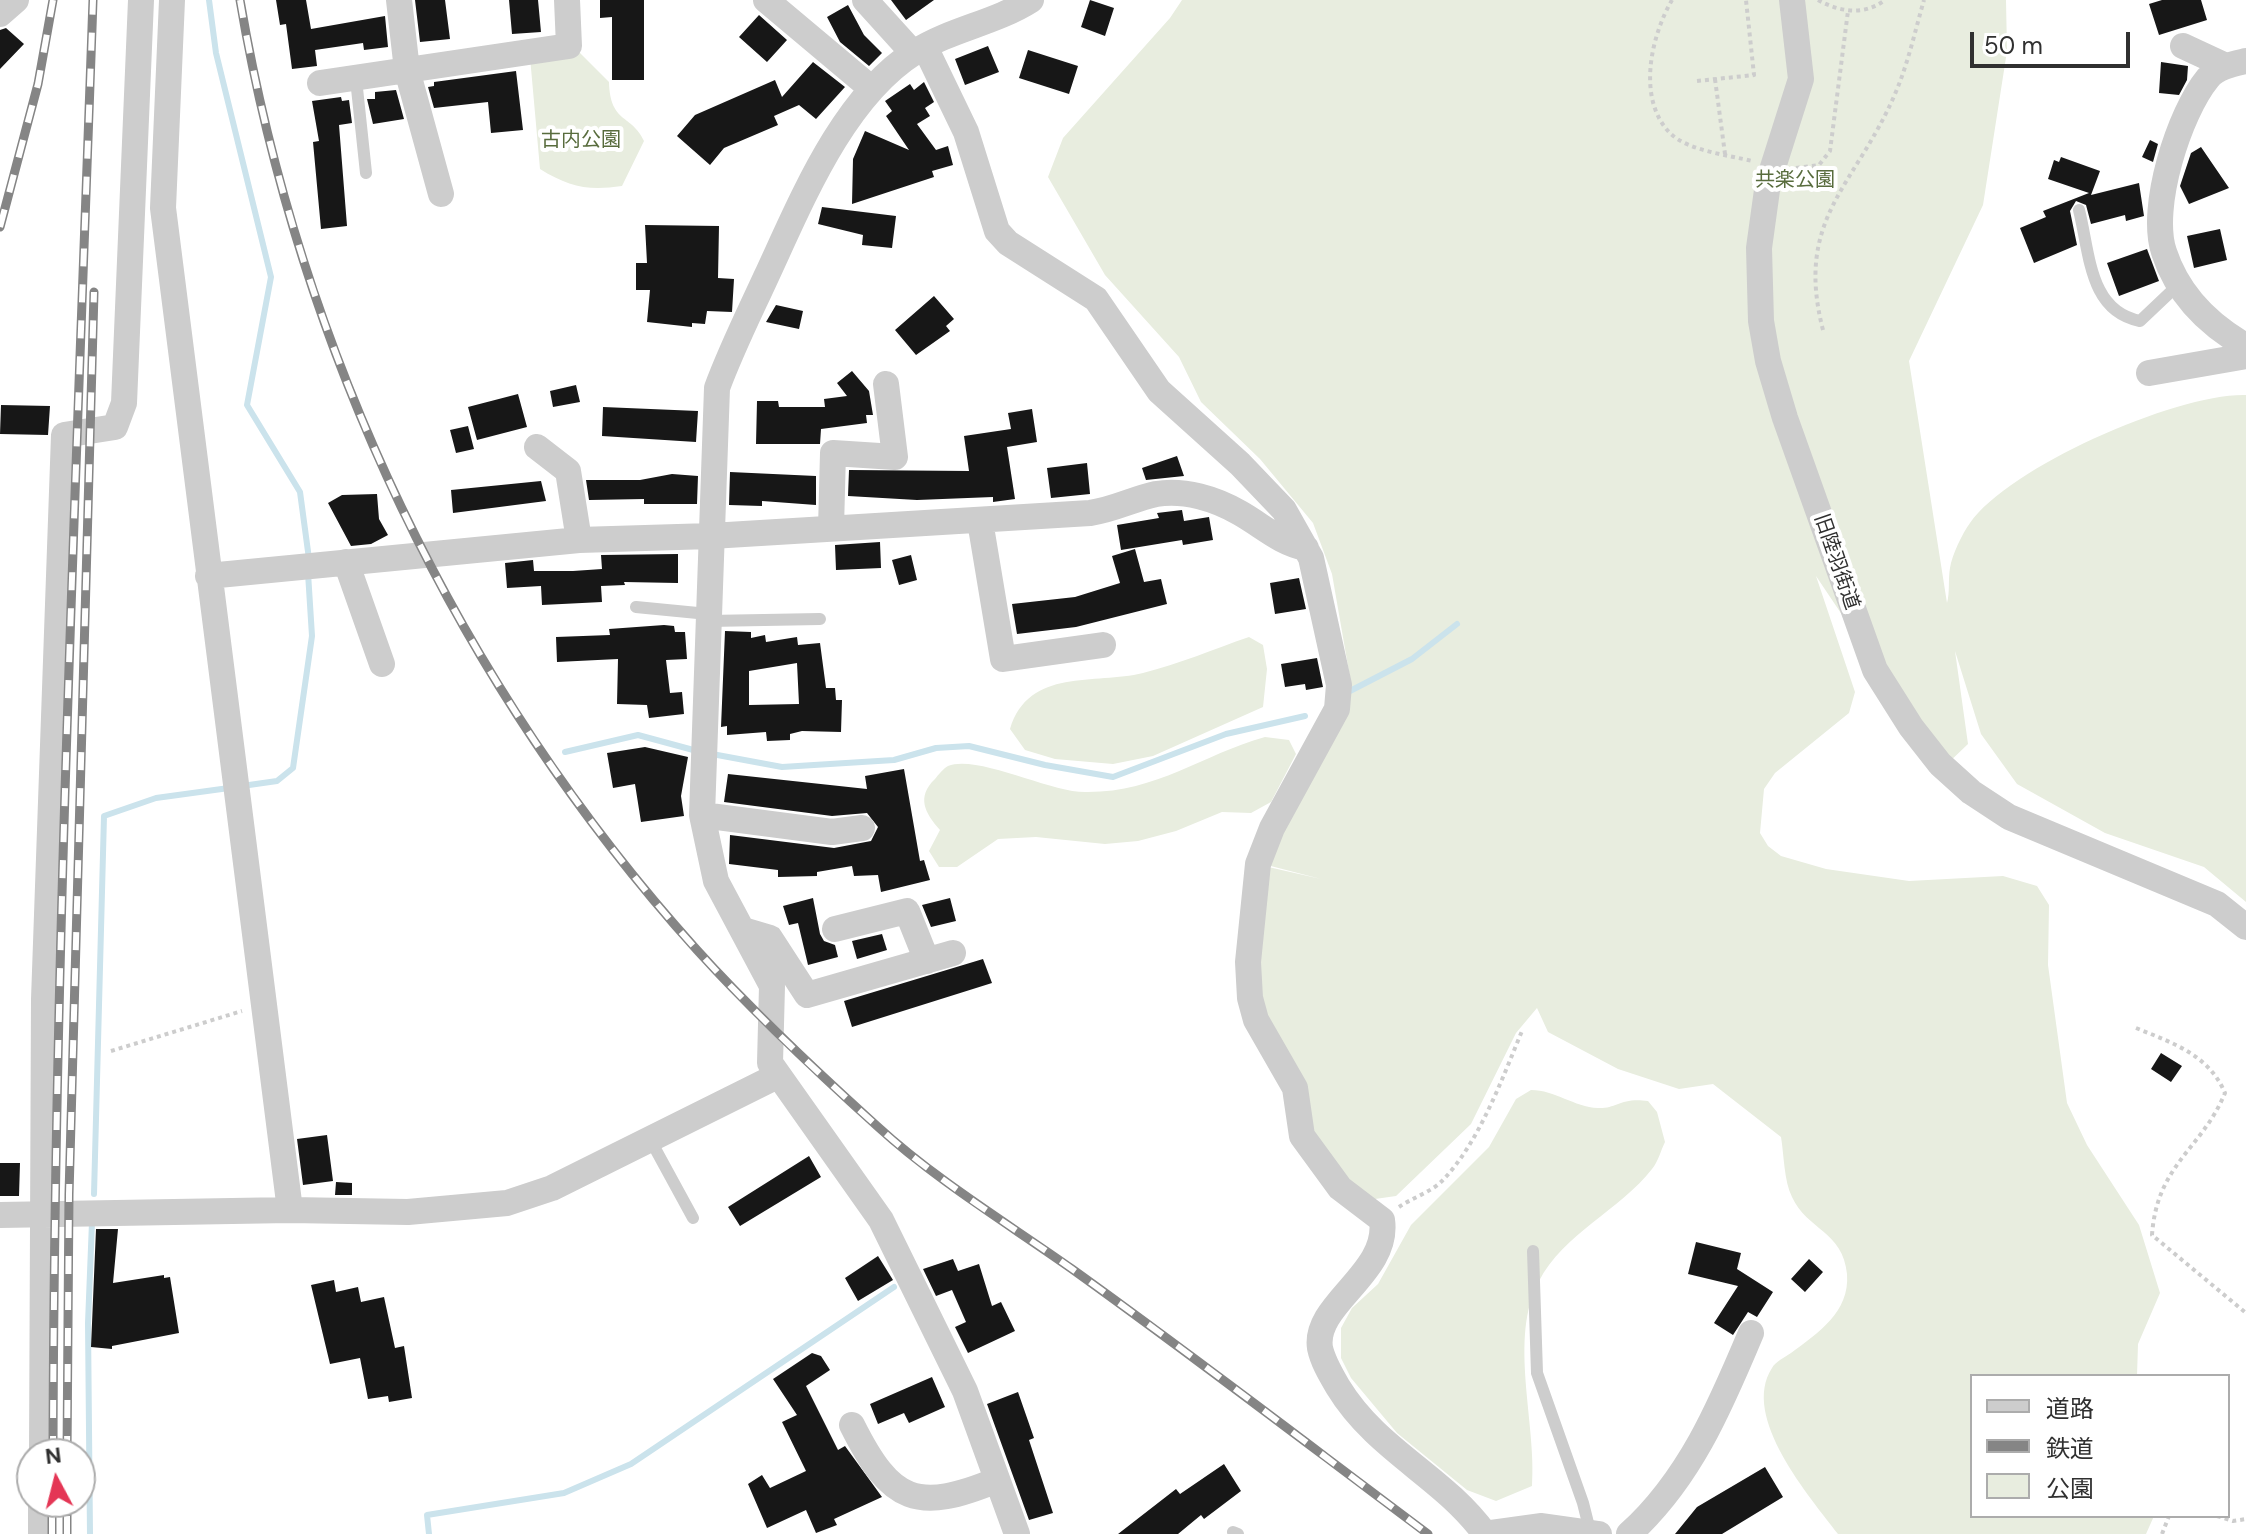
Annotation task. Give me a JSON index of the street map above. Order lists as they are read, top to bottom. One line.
{"streets":{"street":["旧陸羽街道"]},"parks":["古内公園","共楽公園"],"legend":["道路","鉄道","公園"],"scale_bar":"50 m","north":"top"}
